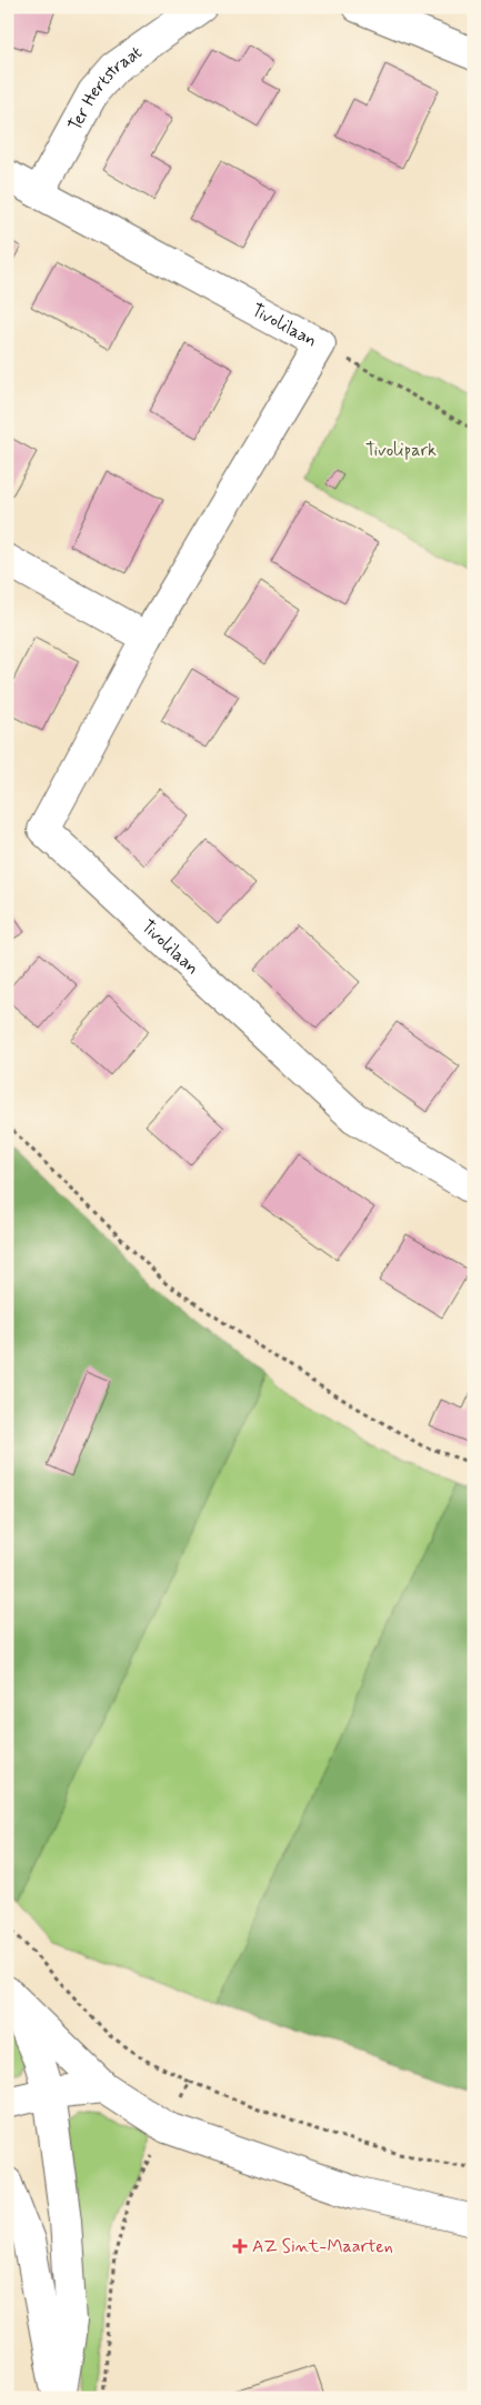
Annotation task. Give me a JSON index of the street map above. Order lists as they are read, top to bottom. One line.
{"streets":{"street":["Ter Hertstraat","Tivolilaan"]},"crossings":[["Ter Hertstraat","Tivolilaan"]],"parks":["Tivolipark"],"places":{"health":["AZ Sint-Maarten"]}}
